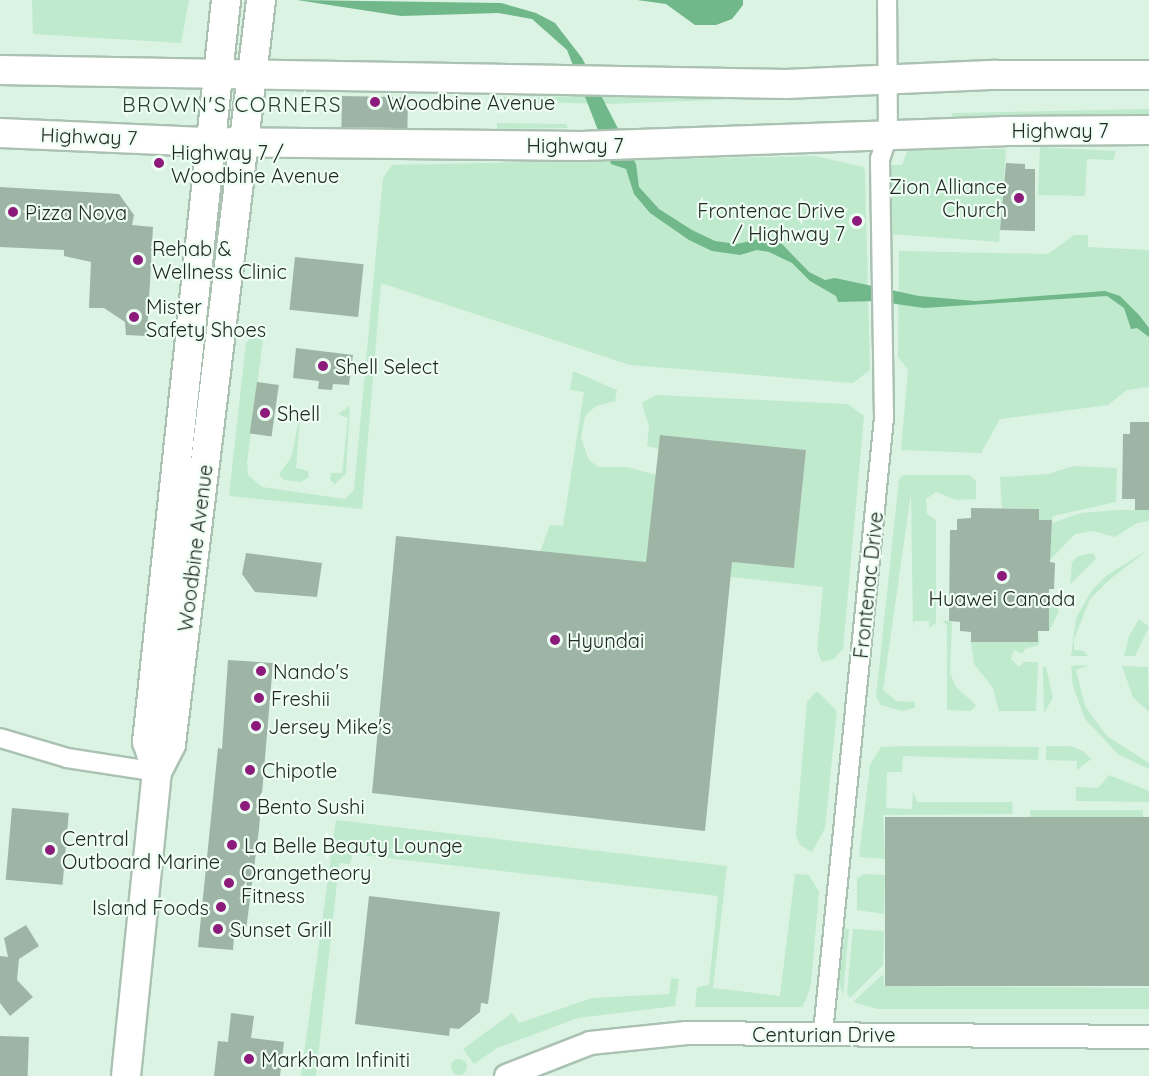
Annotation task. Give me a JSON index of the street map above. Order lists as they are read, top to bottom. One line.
{"streets":{"main road":["Highway 7","Woodbine Avenue"],"street":["Frontenac Drive","Centurian Drive"]},"crossings":[["Highway 7","Woodbine Avenue"],["Highway 7","Frontenac Drive"],["Frontenac Drive","Centurian Drive"]],"districts":["BROWN'S CORNERS"],"places":["Woodbine Avenue","Highway 7 / Woodbine Avenue","Zion Alliance Church","Pizza Nova","Frontenac Drive / Highway 7","Rehab & Wellness Clinic","Mister Safety Shoes","Shell Select","Shell","Huawei Canada","Hyundai","Nando's","Freshii","Jersey Mike's","Chipotle","Bento Sushi","La Belle Beauty Lounge","Central Outboard Marine","Orangetheory Fitness","Island Foods","Sunset Grill","Markham Infiniti"]}
